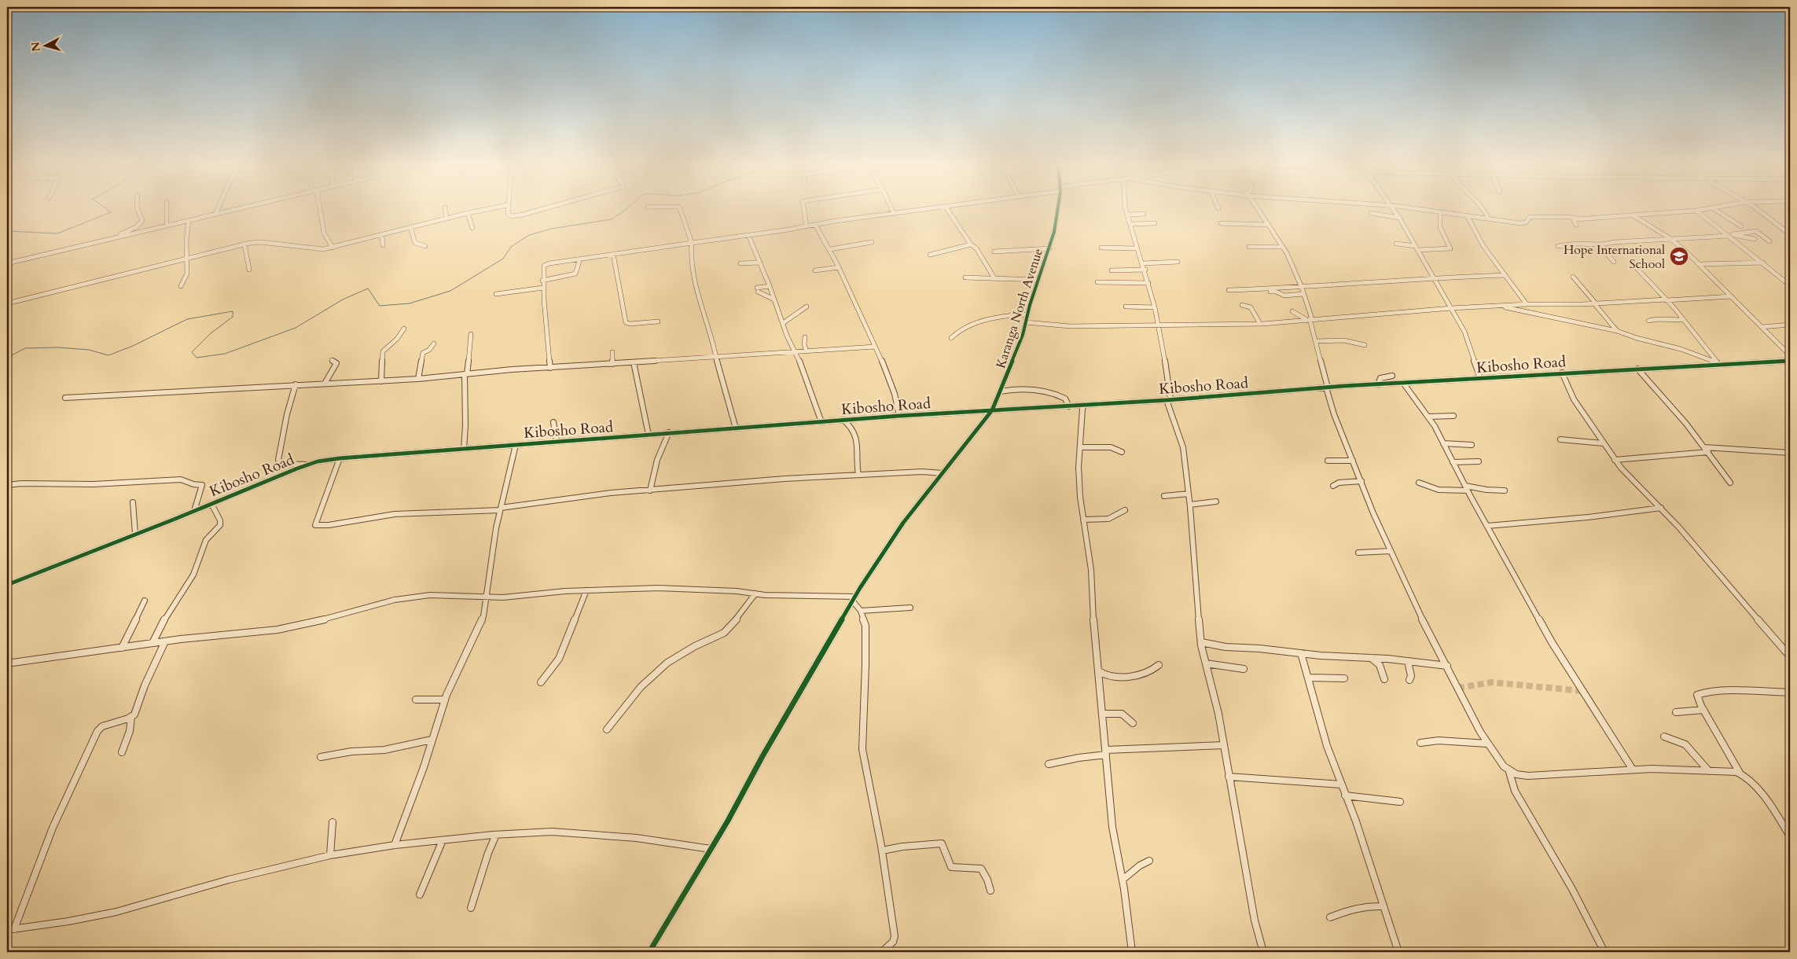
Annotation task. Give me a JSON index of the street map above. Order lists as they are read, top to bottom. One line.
{"streets":{"street":["Karanga North Avenue","Kibosho Road"]},"crossings":[["Karanga North Avenue","Kibosho Road"]],"places":{"school or university":["Hope International School"]},"north":"left"}
